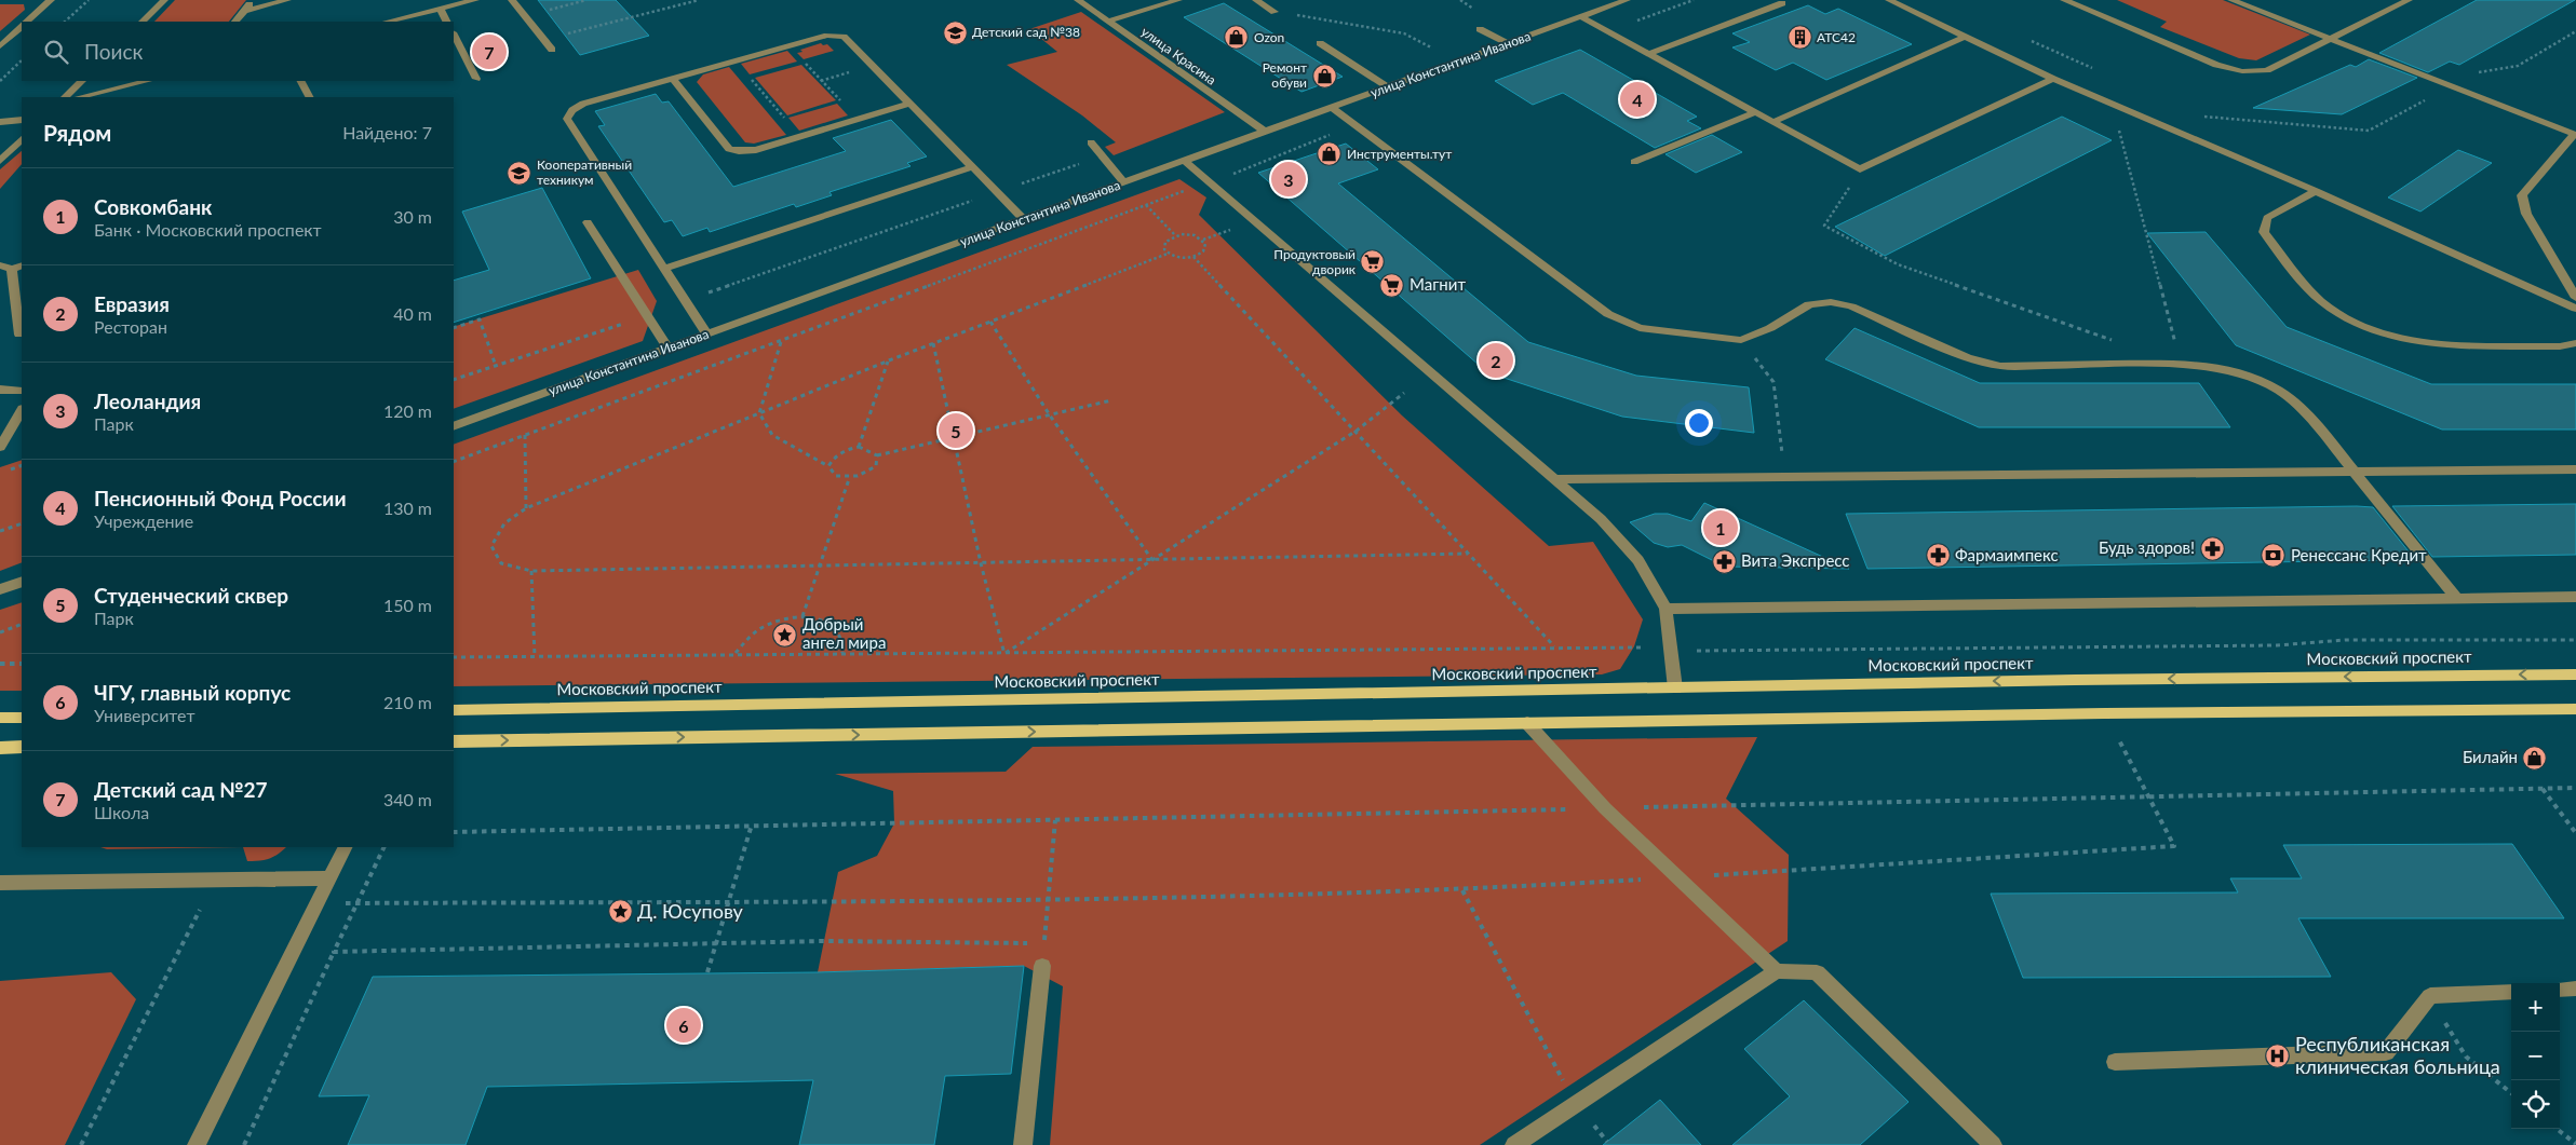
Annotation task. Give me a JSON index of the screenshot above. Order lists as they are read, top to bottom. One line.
{"streets":{"main road":["Московский проспект"],"street":["улица Красина","улица Константина Иванова"]},"crossings":[["улица Красина","улица Константина Иванова"]],"places":{"school or university":["Детский сад №38","Кооперативный техникум"],"shop":["Ozon","Ремонт обуви","Инструменты.тут","Билайн"],"building":["АТС42"],"supermarket":["Продуктовый дворик","Магнит"],"pharmacy":["Будь здоров!","Фармаимпекс","Вита Экспресс"],"bank":["Ренессанс Кредит"],"place":["Добрый ангел мира","Д. Юсупову"],"hospital":["Республиканская клиническая больница"]},"page":{"search":"Поиск","pins":["7","4","3","2","5","1","6"],"heading":["Рядом","Найдено: 7"],"list":[{"mark":"1","name":"Совкомбанк","note":"Банк · Московский проспект","value":"30 m"},{"mark":"2","name":"Евразия","note":"Ресторан","value":"40 m"},{"mark":"3","name":"Леоландия","note":"Парк","value":"120 m"},{"mark":"4","name":"Пенсионный Фонд России","note":"Учреждение","value":"130 m"},{"mark":"5","name":"Студенческий сквер","note":"Парк","value":"150 m"},{"mark":"6","name":"ЧГУ, главный корпус","note":"Университет","value":"210 m"},{"mark":"7","name":"Детский сад №27","note":"Школа","value":"340 m"}],"map_buttons":["+","−"]}}
